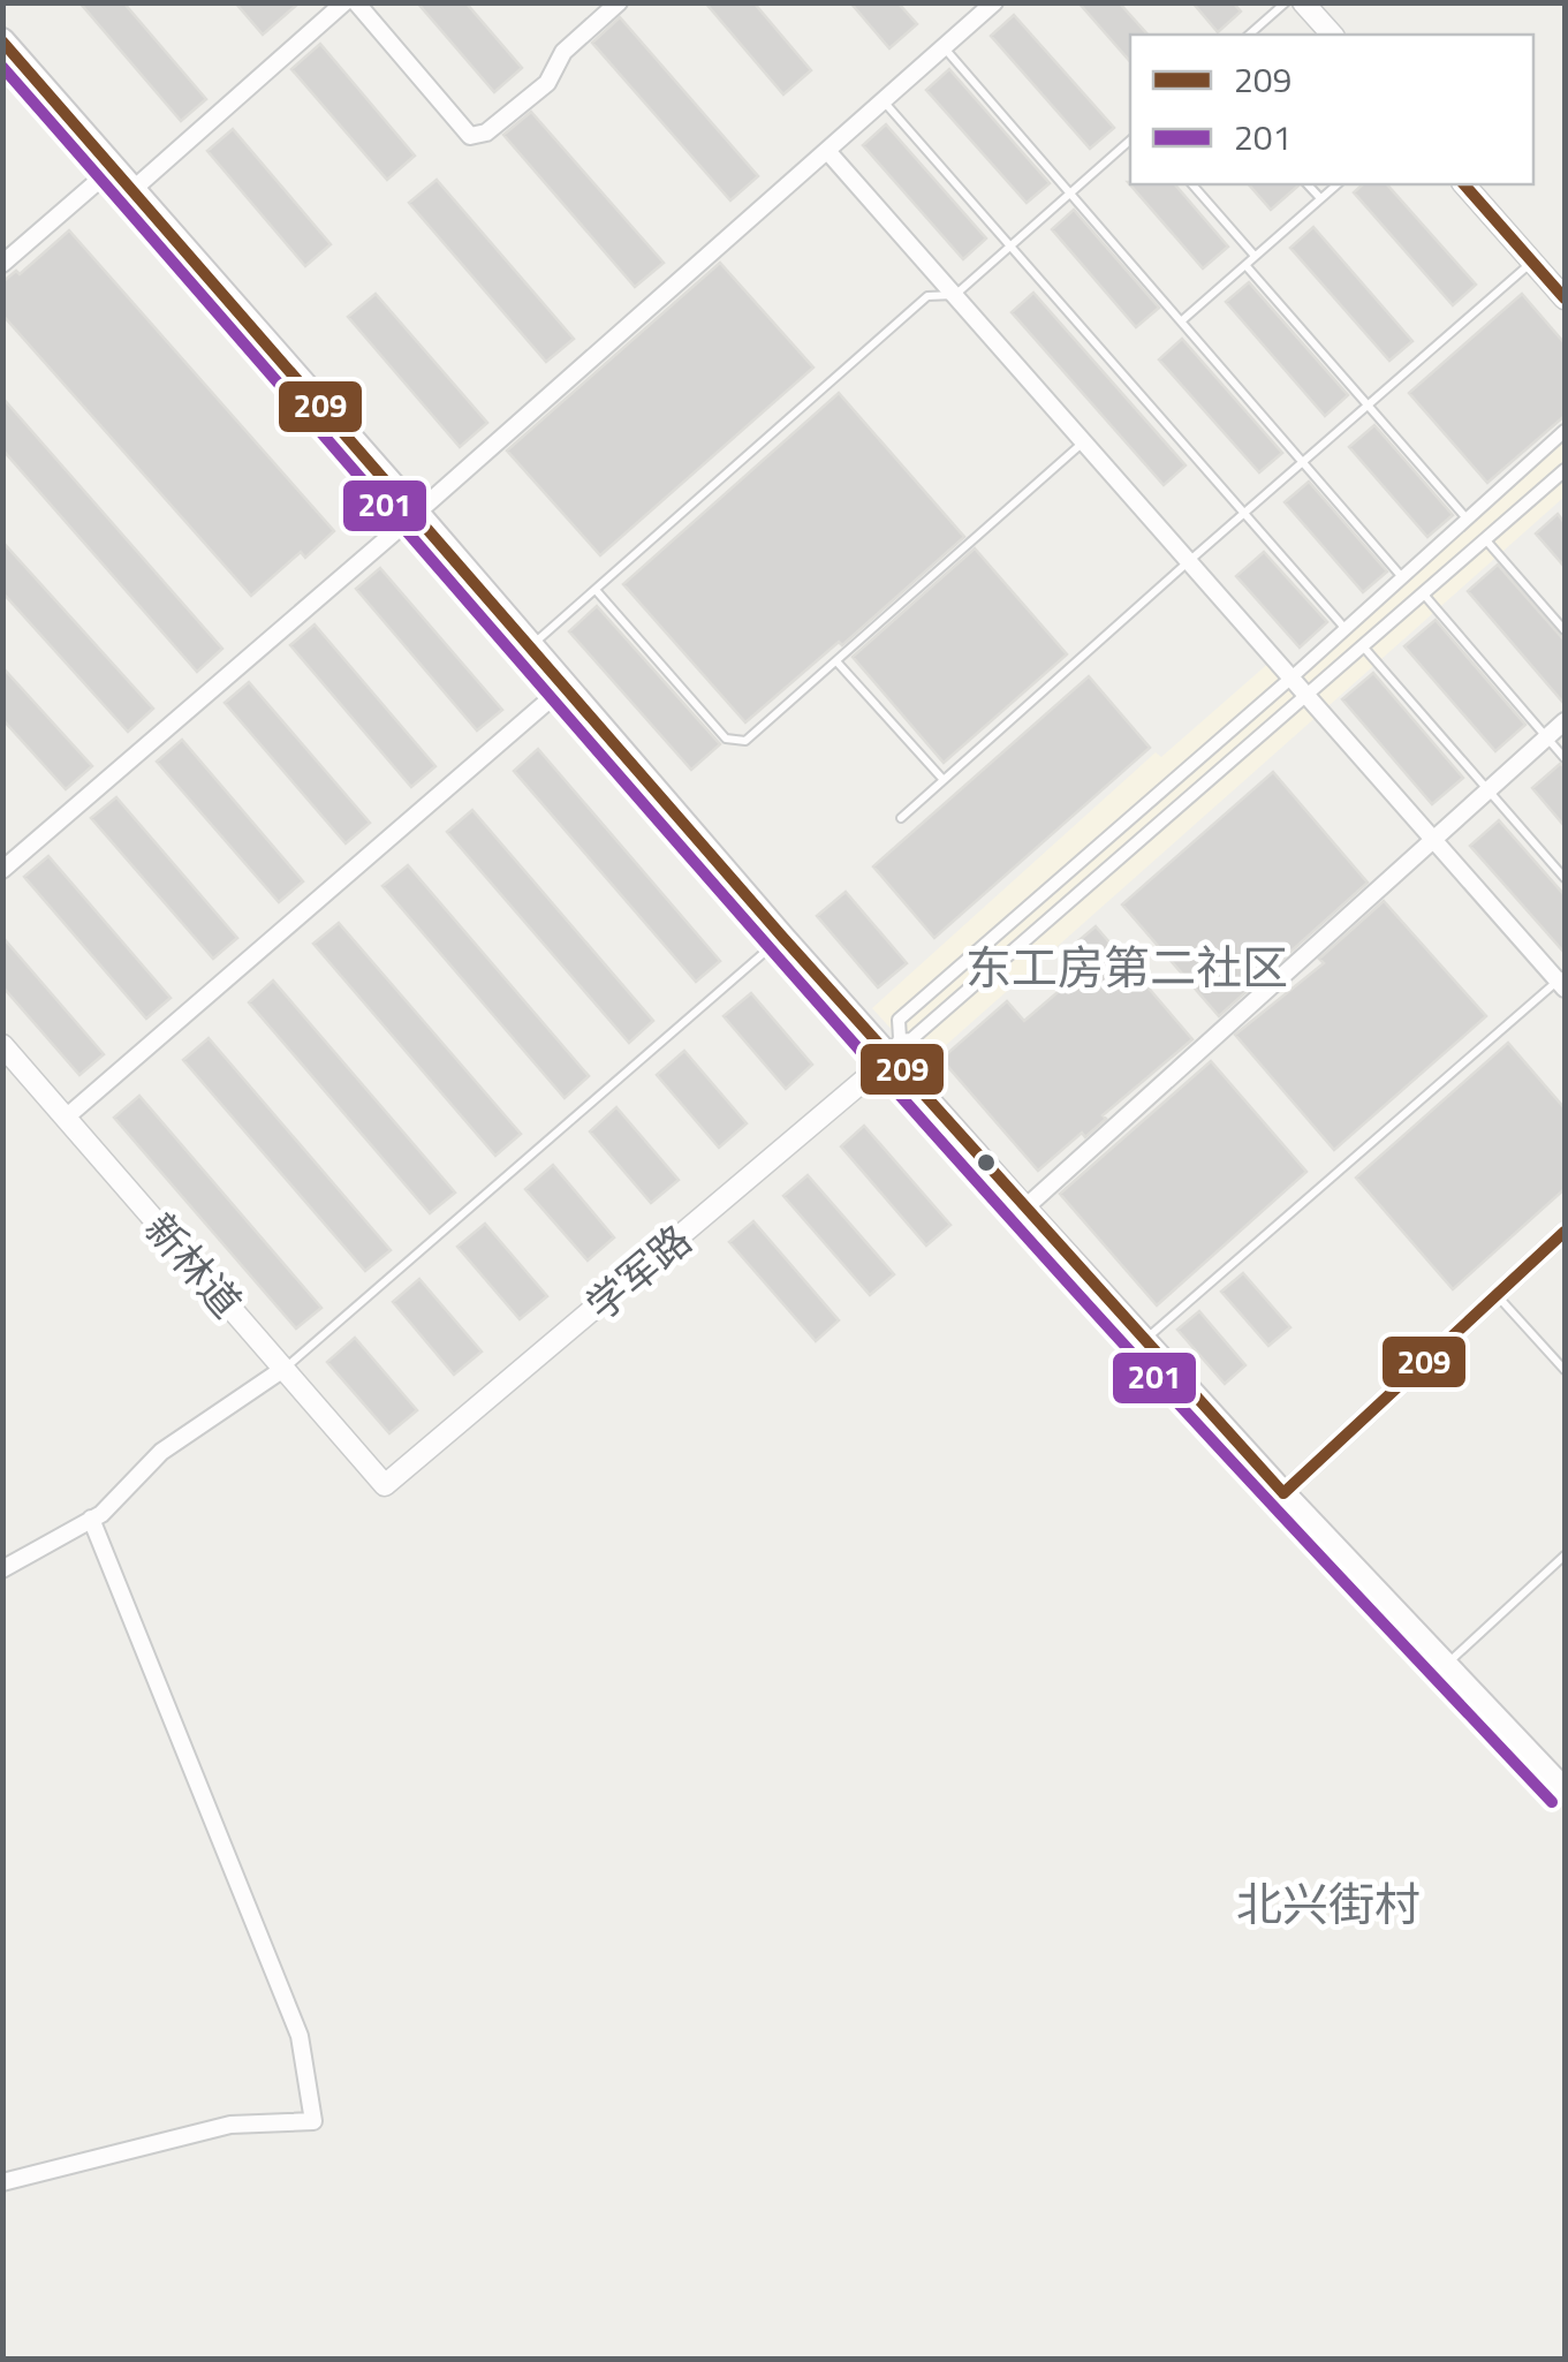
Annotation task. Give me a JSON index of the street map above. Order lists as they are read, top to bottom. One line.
{"streets":{"street":["新林道","学军路"]},"crossings":[["新林道","学军路"]],"districts":["东工房第二社区","北兴街村"],"lines":["transit line 209","transit line 201"],"legend":["209","201"]}
